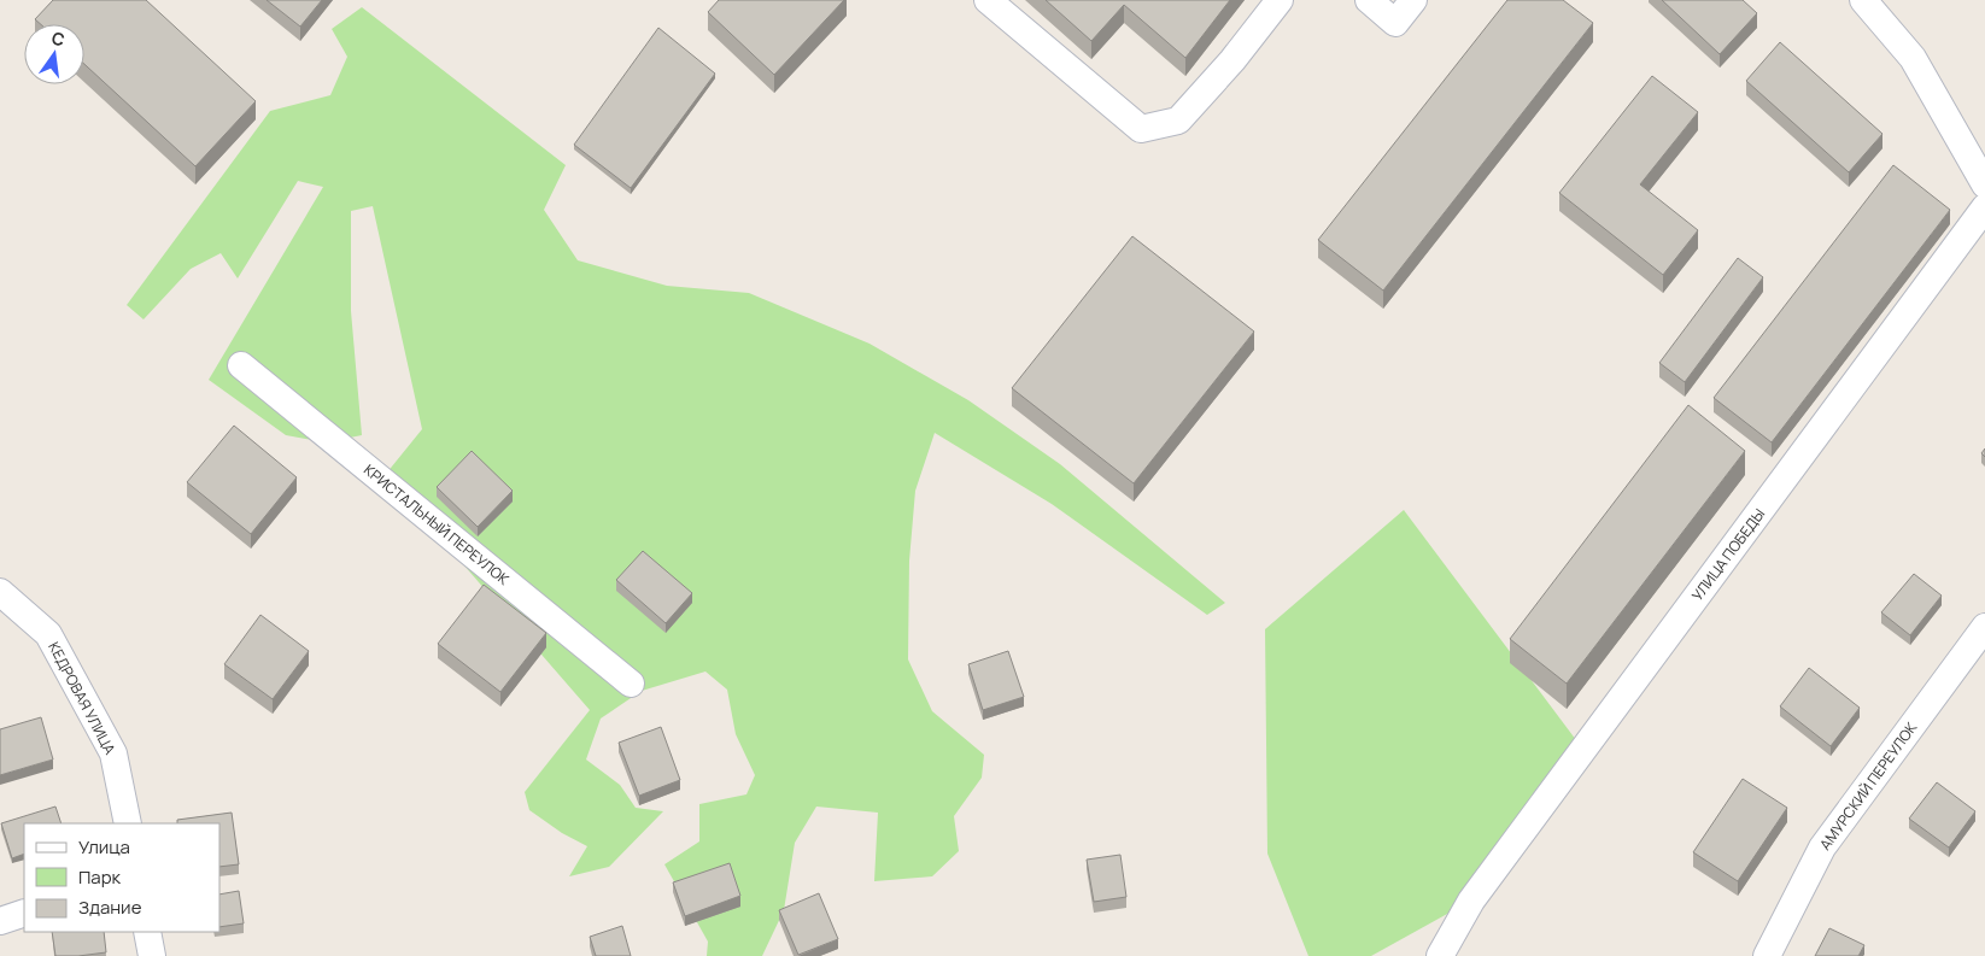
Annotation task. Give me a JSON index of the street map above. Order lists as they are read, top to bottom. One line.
{"streets":{"street":["КРИСТАЛЬНЫЙ ПЕРЕУЛОК","УЛИЦА ПОБЕДЫ","КЕДРОВАЯ УЛИЦА","АМУРСКИЙ ПЕРЕУЛОК"]},"legend":["Улица","Парк","Здание"],"north":"top"}
